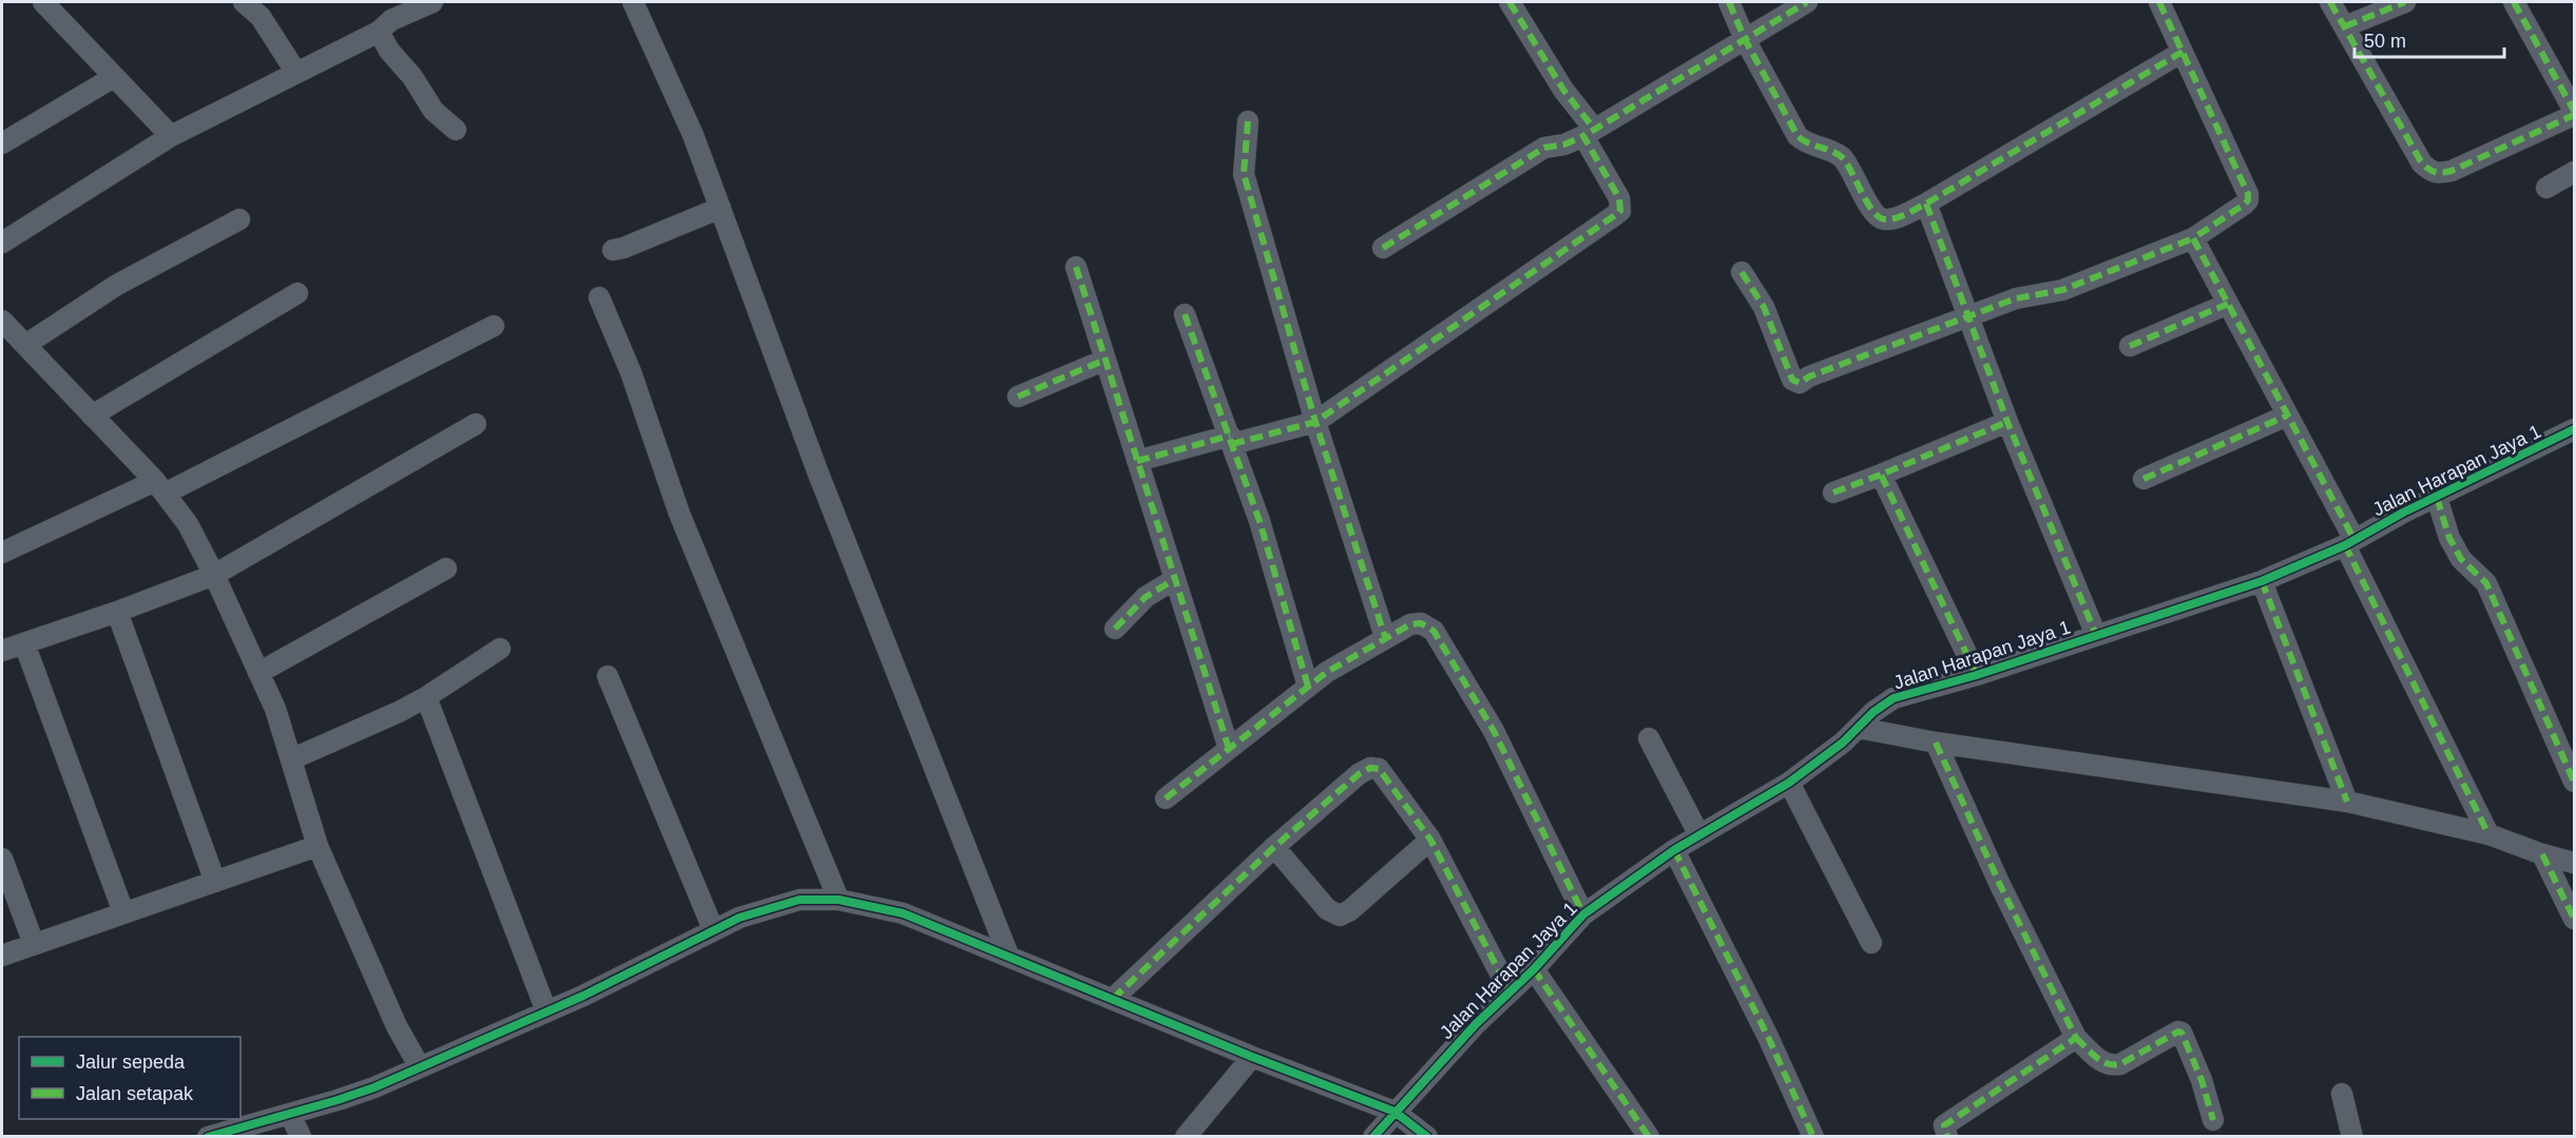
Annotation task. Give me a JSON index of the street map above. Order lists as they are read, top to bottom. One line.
{"streets":{"street":["Jalan Harapan Jaya 1"]},"legend":["Jalur sepeda","Jalan setapak"],"scale_bar":"50 m"}
